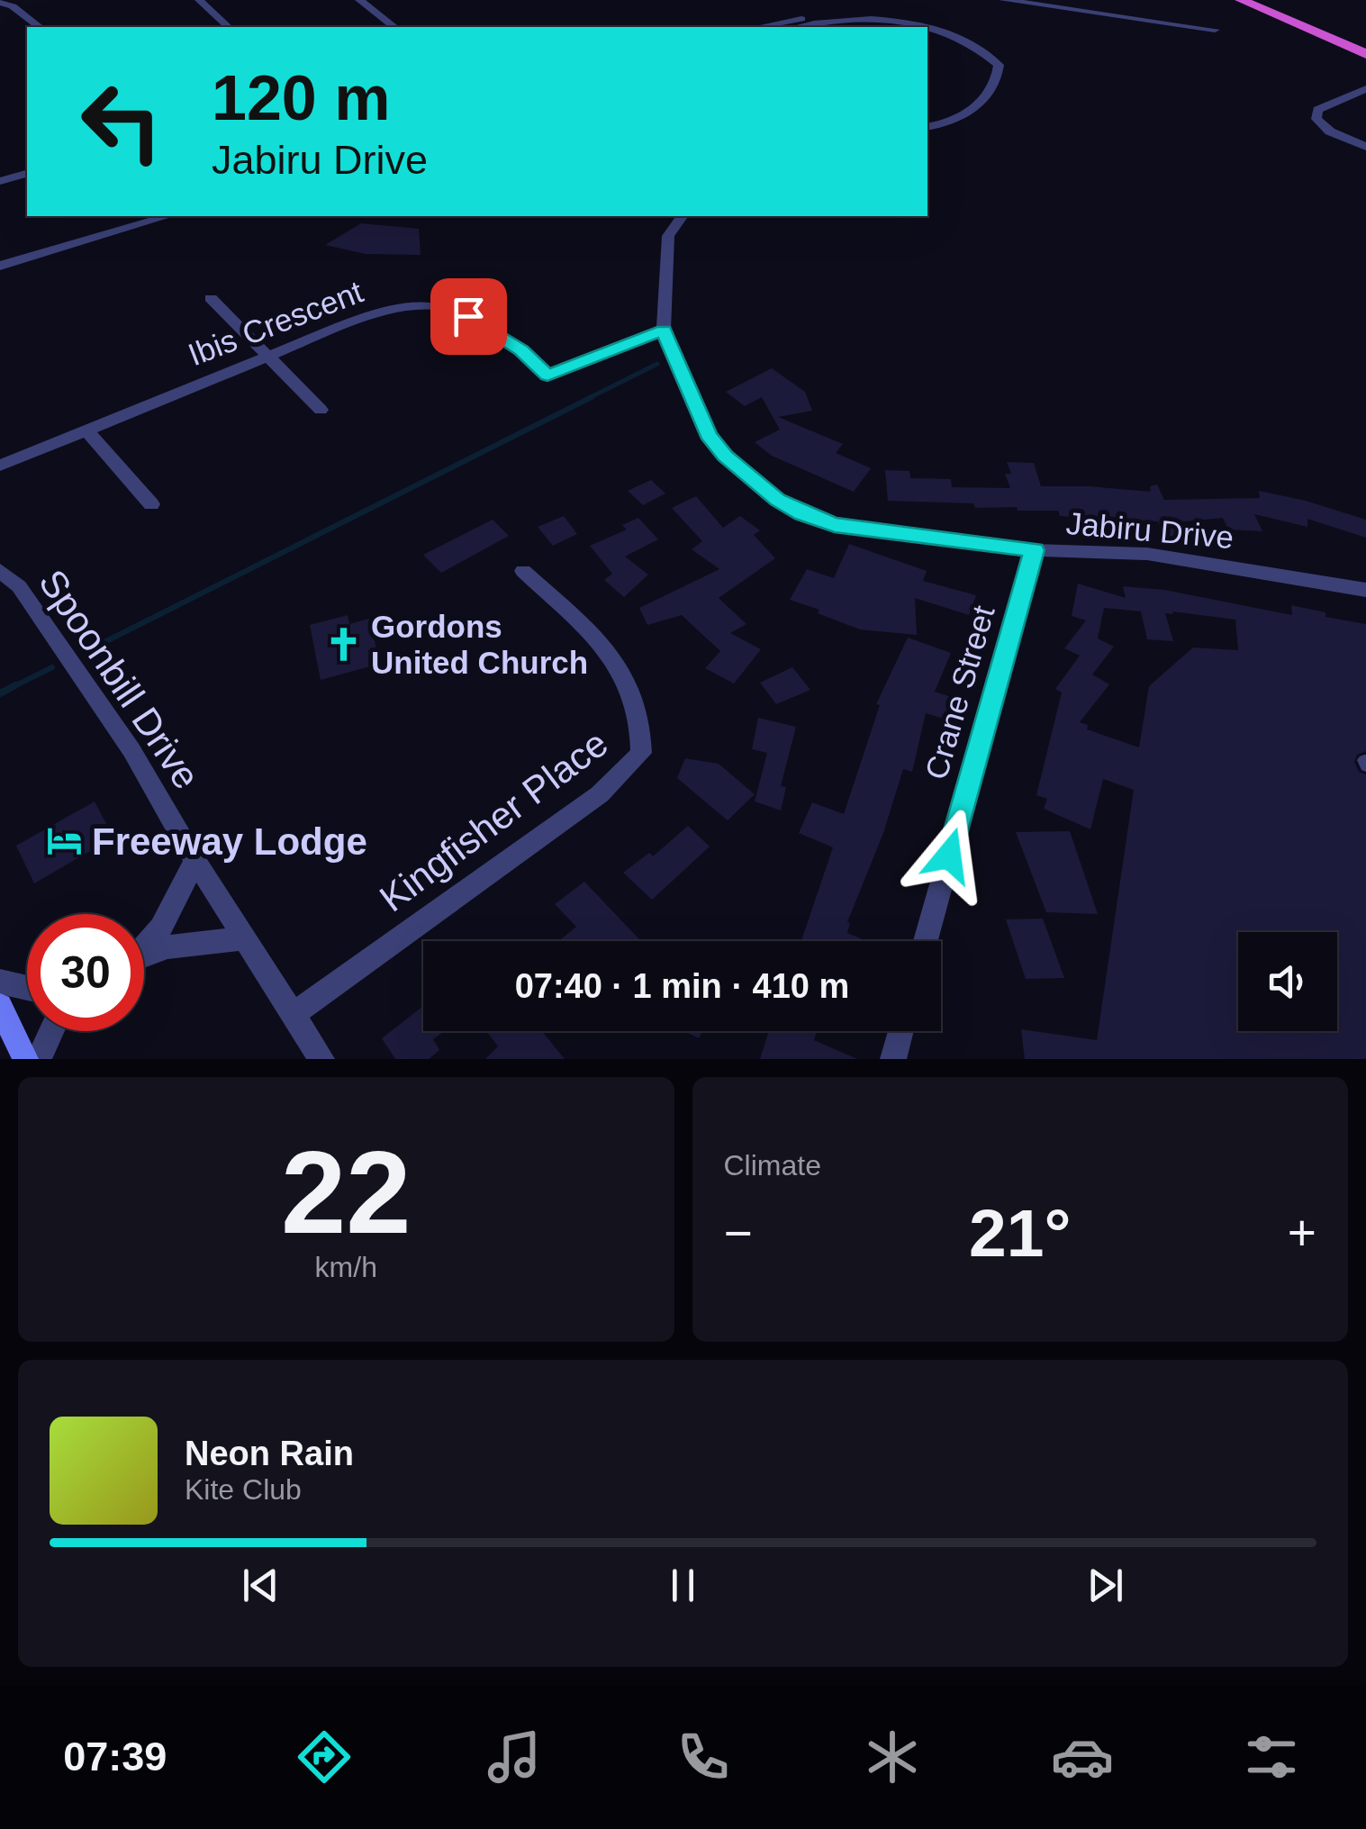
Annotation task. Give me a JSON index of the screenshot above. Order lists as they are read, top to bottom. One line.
{"streets":{"street":["Ibis Crescent","Jabiru Drive","Spoonbill Drive","Crane Street","Kingfisher Place"]},"crossings":[["Ibis Crescent","Jabiru Drive"],["Jabiru Drive","Crane Street"],["Spoonbill Drive","Kingfisher Place"]],"places":{"church":["Gordons United Church"],"hotel":["Freeway Lodge"]},"page":{"turn":["120 m","Jabiru Drive"],"limit":"30","trip":"07:40 · 1 min · 410 m","tile":[["22","km/h"],"Climate"],"heat":["−","21°","+"],"song":["Neon Rain","Kite Club"],"tabs":"07:39"}}
